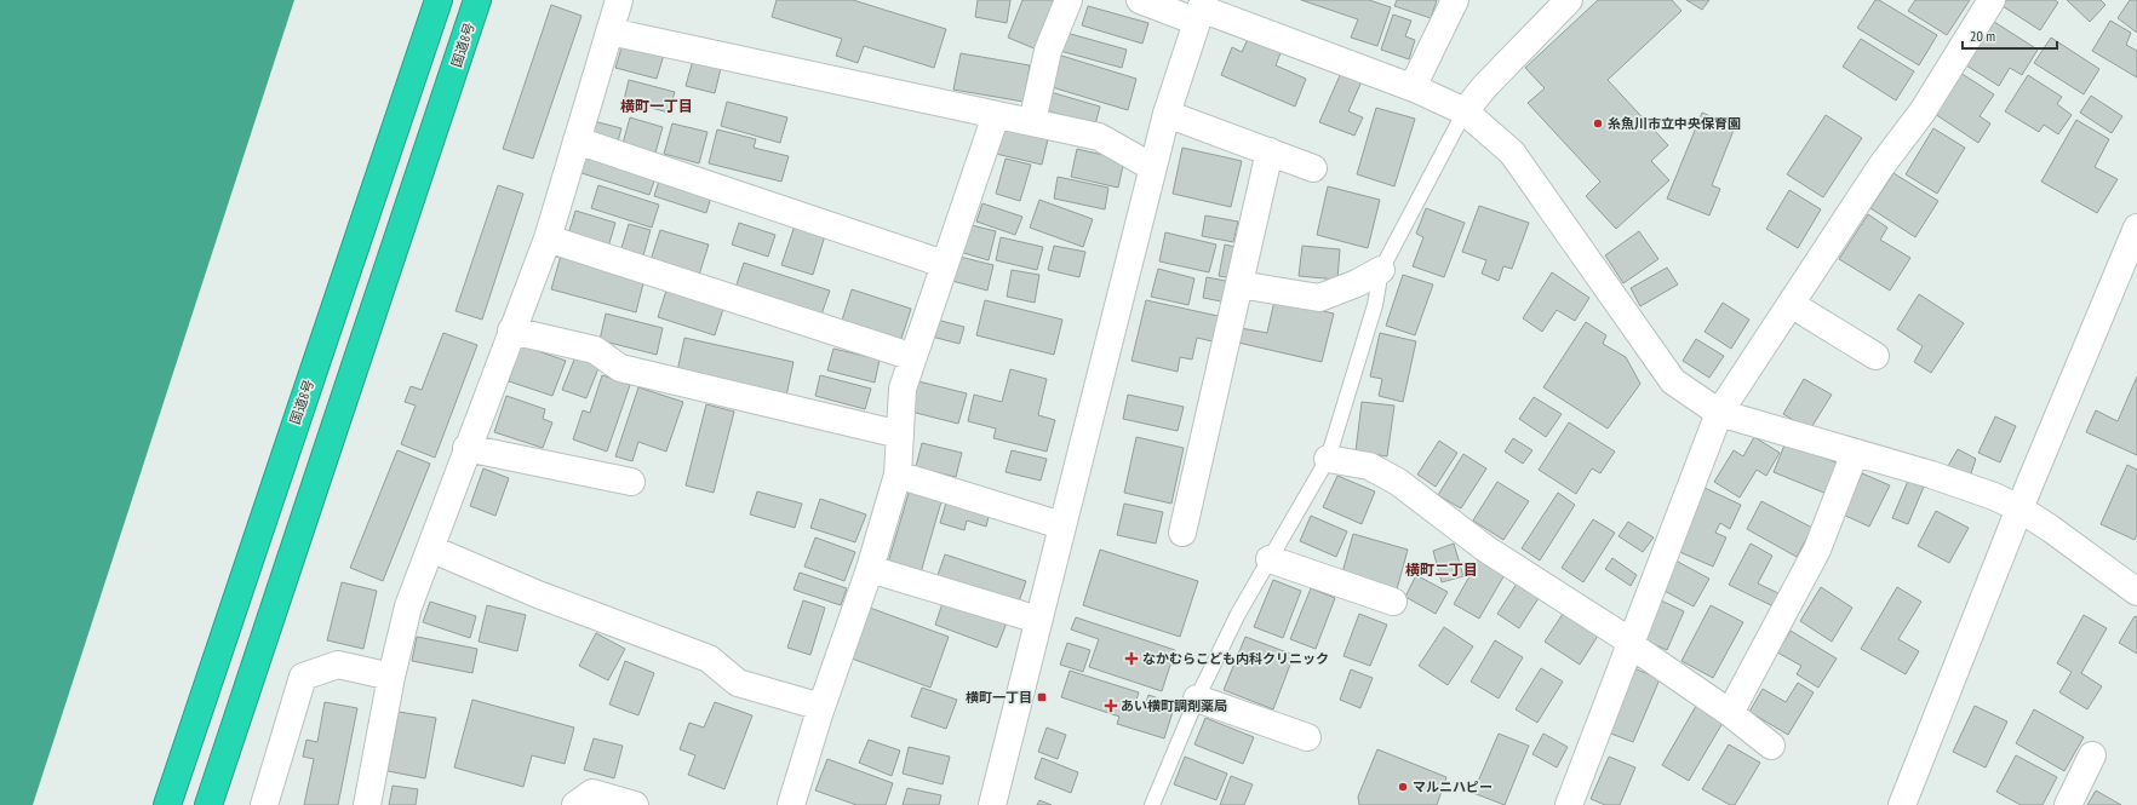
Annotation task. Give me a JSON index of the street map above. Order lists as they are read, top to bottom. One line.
{"streets":{"highway":["国道8号"]},"districts":["横町一丁目","横町二丁目"],"places":{"other":["糸魚川市立中央保育園","マルニハピー"],"health":["なかむらこども内科クリニック","あい横町調剤薬局"],"transit":["横町一丁目"]},"scale_bar":"20 m"}
